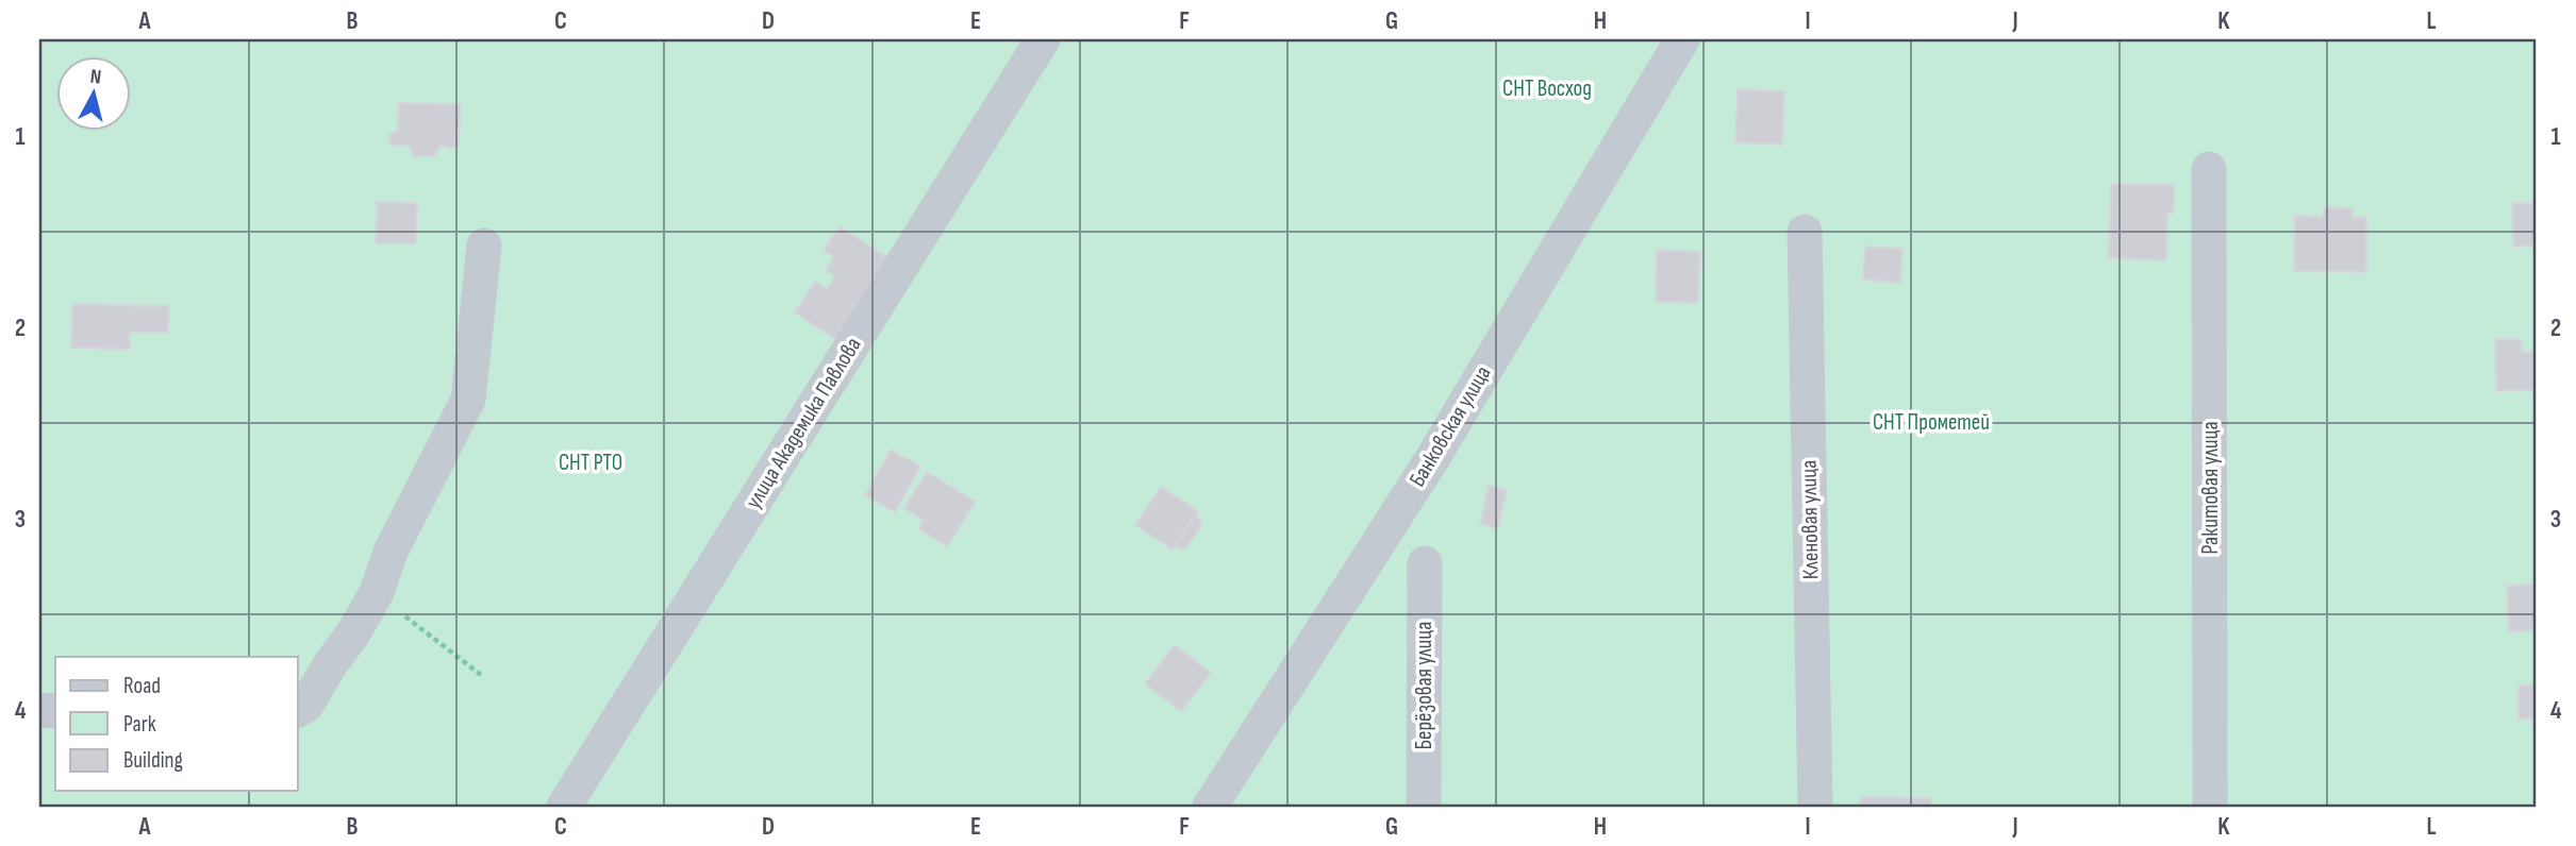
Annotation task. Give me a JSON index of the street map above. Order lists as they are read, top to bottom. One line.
{"streets":{"street":["улица Академика Павлова","Банковская улица","Ракитовая улица","Кленовая улица","Берёзовая улица"]},"parks":["СНТ Восход","СНТ Прометей","СНТ РТО"],"legend":["Road","Park","Building"],"north":"top","grid":{"columns":["A","B","C","D","E","F","G","H","I","J","K","L"],"rows":["1","2","3","4"]}}
